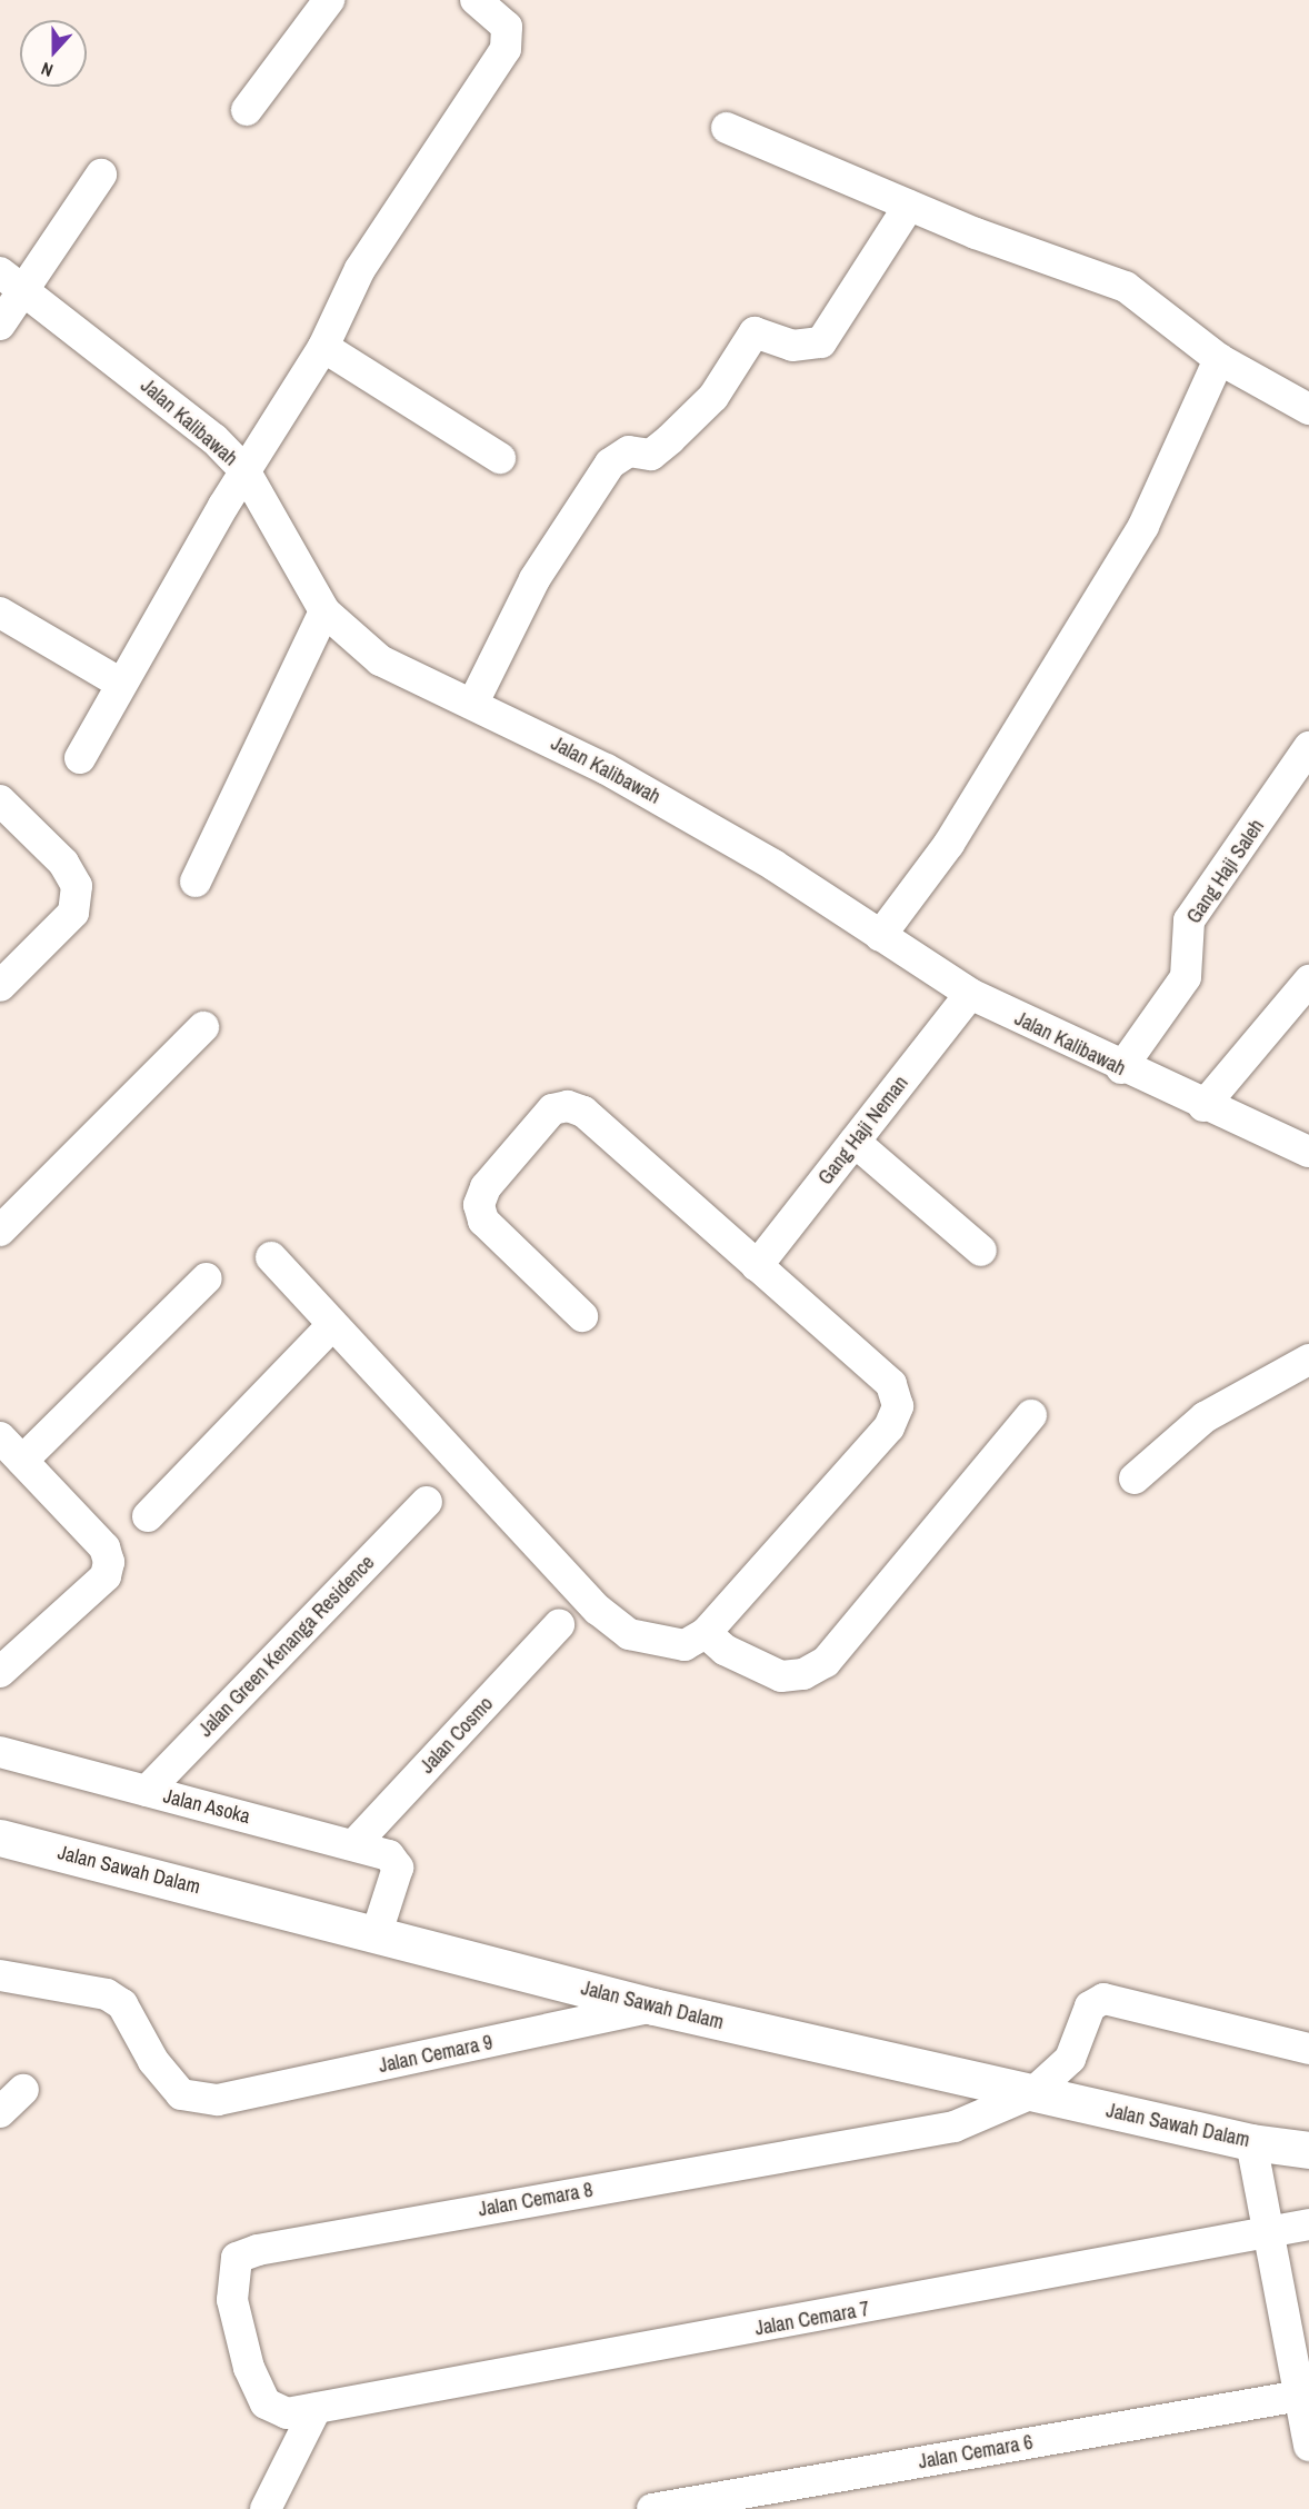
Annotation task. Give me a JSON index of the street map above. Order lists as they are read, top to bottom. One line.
{"streets":{"street":["Jalan Kalibawah","Gang Haji Saleh","Gang Haji Neman","Jalan Green Kenanga Residence","Jalan Cosmo","Jalan Asoka","Jalan Sawah Dalam","Jalan Cemara 9","Jalan Cemara 8","Jalan Cemara 7","Jalan Cemara 6"]},"crossings":[["Jalan Kalibawah","Gang Haji Saleh"],["Jalan Kalibawah","Gang Haji Neman"],["Jalan Green Kenanga Residence","Jalan Asoka"],["Jalan Cosmo","Jalan Asoka"],["Jalan Asoka","Jalan Sawah Dalam"],["Jalan Sawah Dalam","Jalan Cemara 9"],["Jalan Sawah Dalam","Jalan Cemara 8"],["Jalan Cemara 8","Jalan Cemara 7"]],"north":"bottom"}
